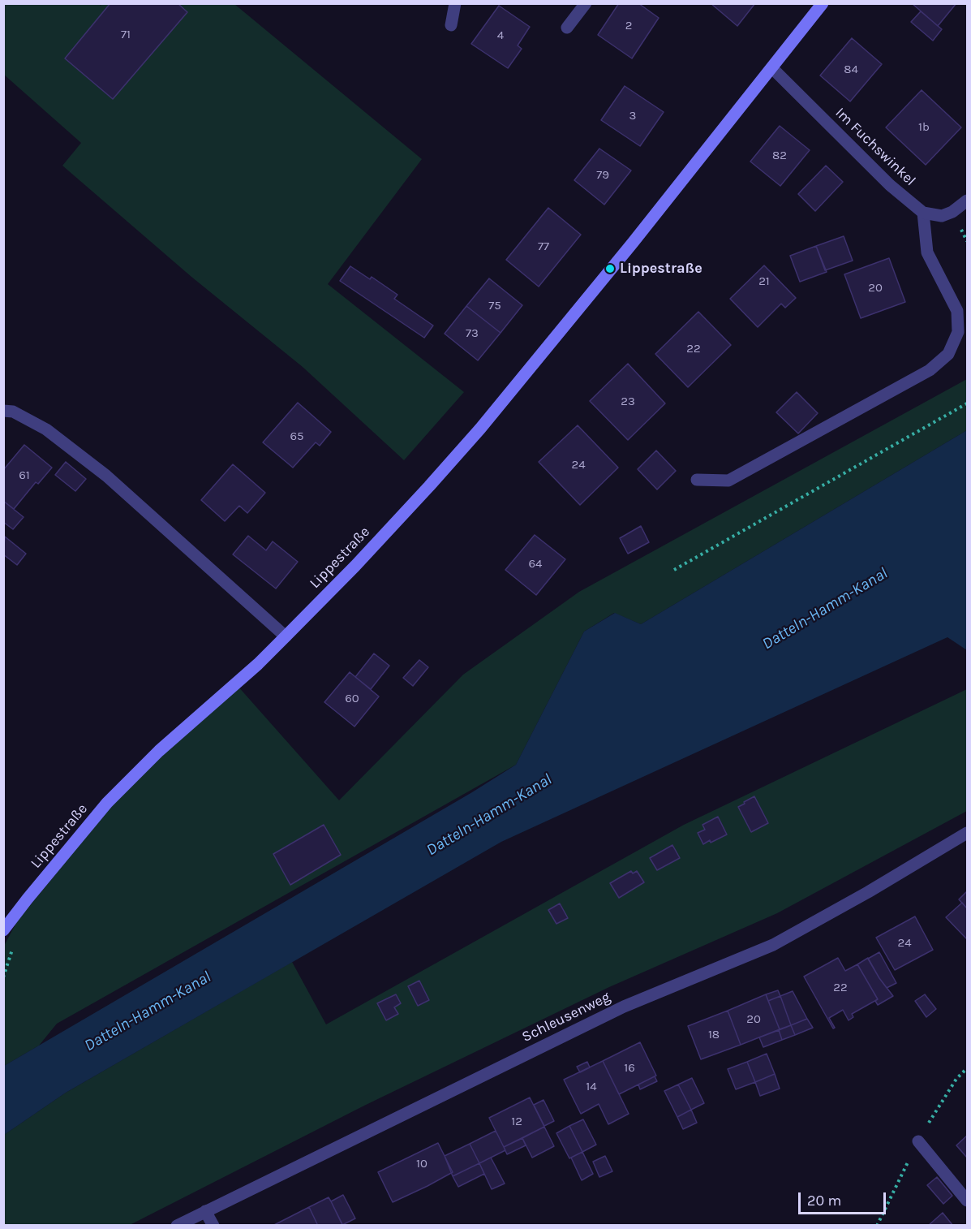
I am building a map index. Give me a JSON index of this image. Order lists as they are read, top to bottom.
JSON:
{
  "streets": {
    "main road": ["Lippestraße"],
    "street": ["Im Fuchswinkel", "Schleusenweg"]
  },
  "crossings": [
    ["Im Fuchswinkel", "Lippestraße"]
  ],
  "water": ["Datteln-Hamm-Kanal"],
  "places": ["Lippestraße"],
  "house_numbers": [
    "2",
    "71",
    "4",
    "84",
    "3",
    "1b",
    "82",
    "79",
    "77",
    "21",
    "20",
    "75",
    "73",
    "22",
    "23",
    "65",
    "24",
    "61",
    "64",
    "60",
    "24",
    "22",
    "20",
    "18",
    "16",
    "14",
    "12",
    "10"
  ],
  "scale_bar": "20 m"
}
